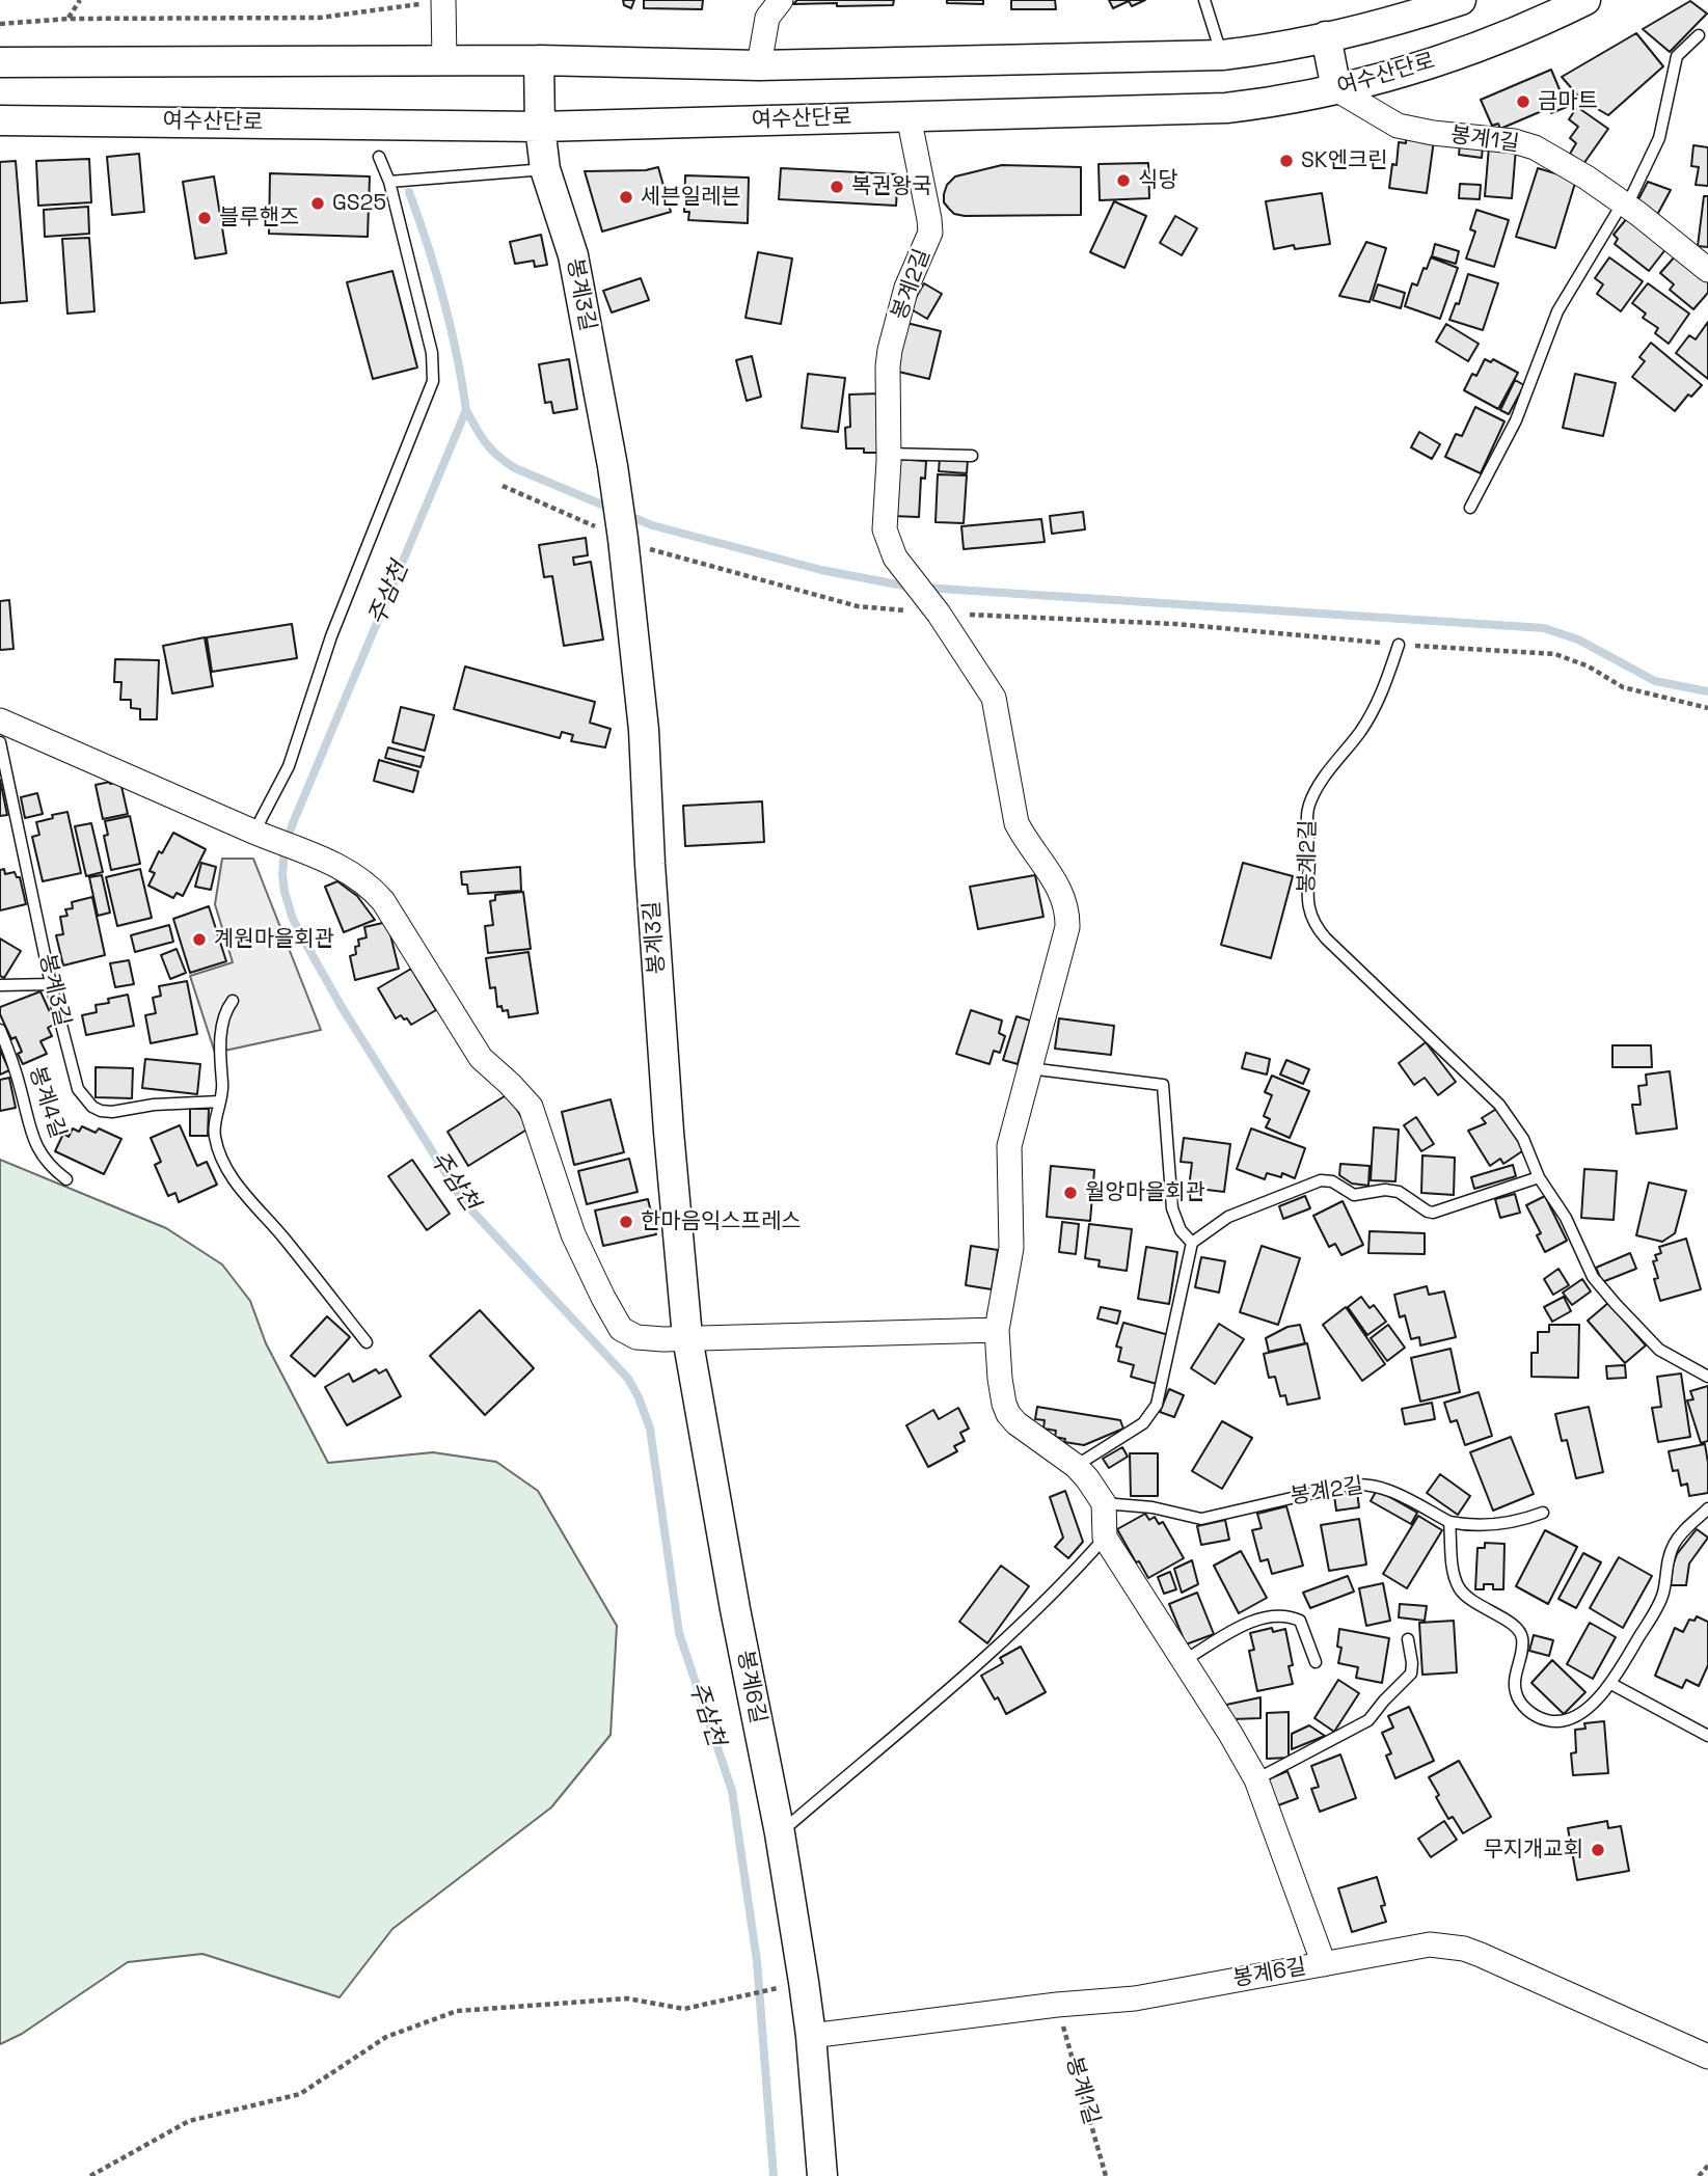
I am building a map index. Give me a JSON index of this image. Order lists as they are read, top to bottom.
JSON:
{
  "streets": {
    "street": [
      "여수산단로",
      "봉계1길",
      "봉계2길",
      "봉계3길",
      "봉계6길"
    ],
    "lane": ["봉계4길"]
  },
  "crossings": [
    ["여수산단로", "봉계1길"],
    ["여수산단로", "봉계2길"],
    ["여수산단로", "봉계3길"],
    ["봉계1길", "봉계6길"],
    ["봉계3길", "봉계6길"]
  ],
  "water": ["주삼천"],
  "places": [
    "금마트",
    "SK엔크린",
    "식당",
    "복권왕국",
    "세븐일레븐",
    "GS25",
    "블루핸즈",
    "계원마을회관",
    "월앙마을회관",
    "한마음익스프레스",
    "무지개교회"
  ]
}
